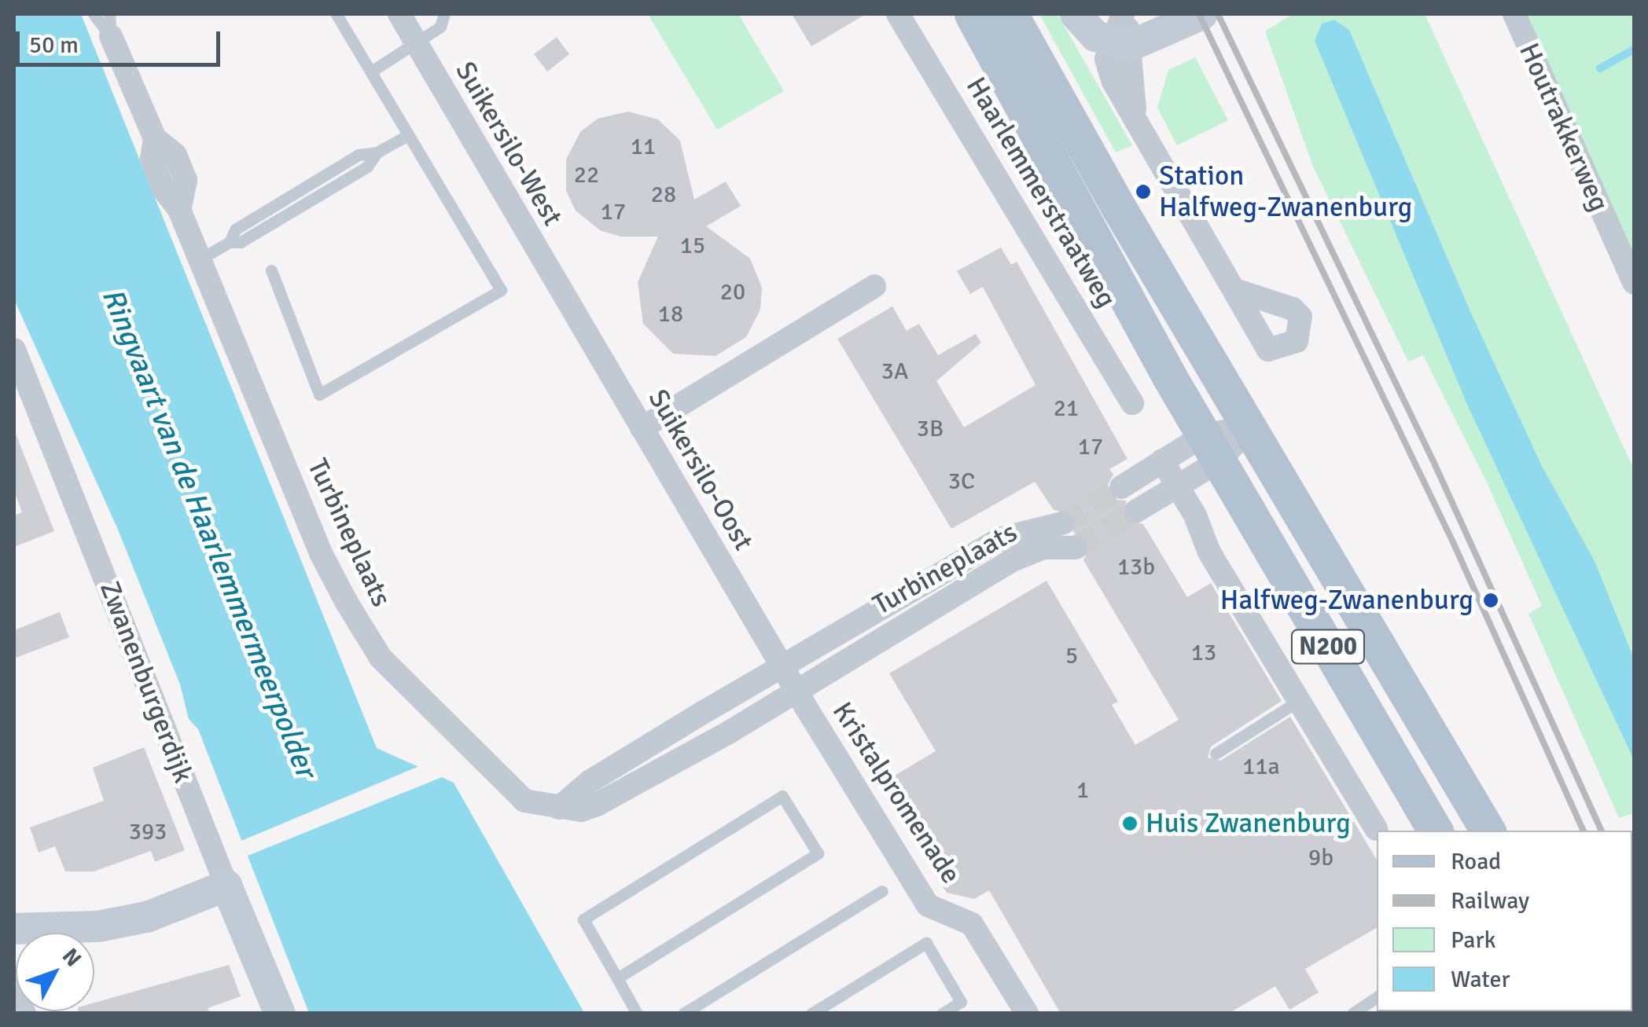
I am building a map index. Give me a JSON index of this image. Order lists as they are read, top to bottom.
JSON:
{
  "streets": {
    "main road": ["N200"],
    "street": [
      "Houtrakkerweg",
      "Suikersilo-West",
      "Haarlemmerstraatweg",
      "Suikersilo-Oost",
      "Turbineplaats",
      "Zwanenburgerdijk",
      "Kristalpromenade"
    ]
  },
  "crossings": [
    ["Suikersilo-West", "Suikersilo-Oost"],
    ["Suikersilo-Oost", "Turbineplaats"],
    ["Suikersilo-Oost", "Kristalpromenade"],
    ["Turbineplaats", "Kristalpromenade"]
  ],
  "water": ["Ringvaart van de Haarlemmermeerpolder"],
  "places": ["Station Halfweg-Zwanenburg", "Halfweg-Zwanenburg", "Huis Zwanenburg"],
  "house_numbers": [
    "11",
    "22",
    "28",
    "17",
    "15",
    "20",
    "18",
    "3A",
    "21",
    "3B",
    "17",
    "3C",
    "13b",
    "13",
    "5",
    "11a",
    "1",
    "393",
    "9b"
  ],
  "legend": [
    "Road",
    "Railway",
    "Park",
    "Water"
  ],
  "scale_bar": "50 m",
  "north": "top right"
}
